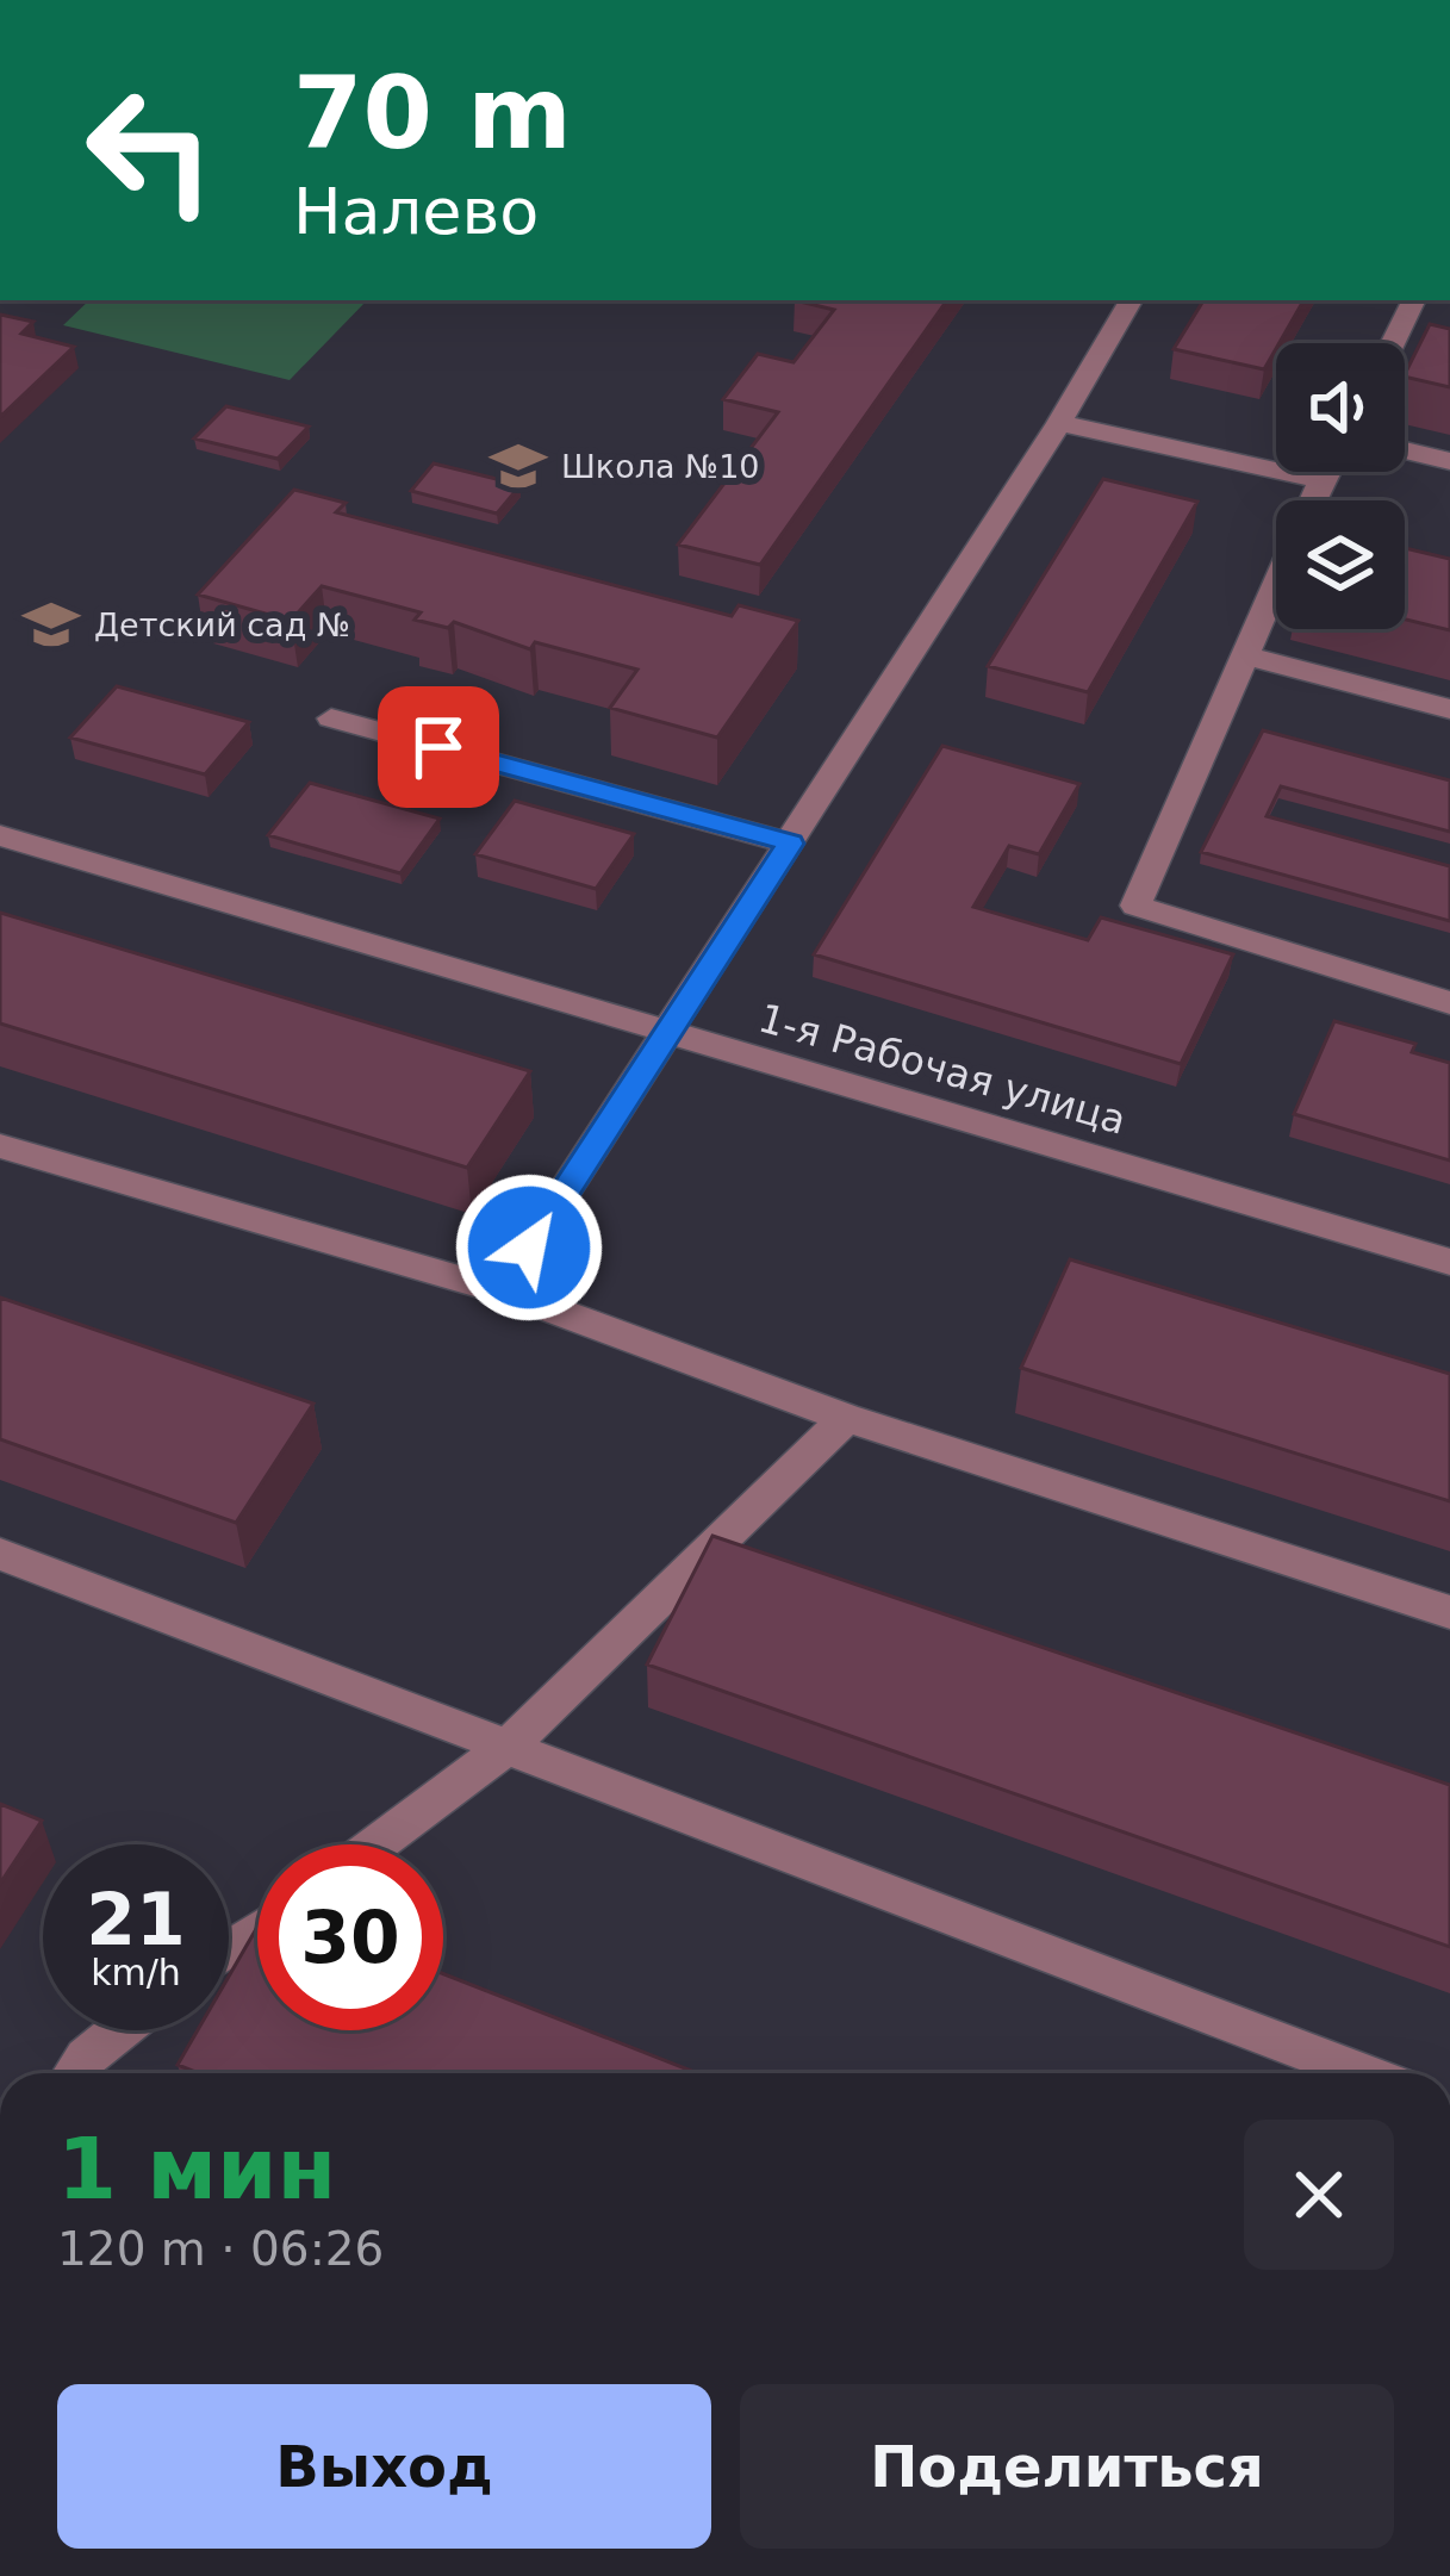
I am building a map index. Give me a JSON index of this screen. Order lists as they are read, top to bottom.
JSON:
{
  "streets": {
    "street": ["1-я Рабочая улица"]
  },
  "places": {
    "school or university": ["Школа №10", "Детский сад №"]
  },
  "page": {
    "turn": ["70 m", "Налево"],
    "speed": "21 km/h",
    "limit": "30",
    "heading": ["1 мин", "120 m · 06:26"],
    "buttons": ["Выход", "Поделиться"]
  }
}
